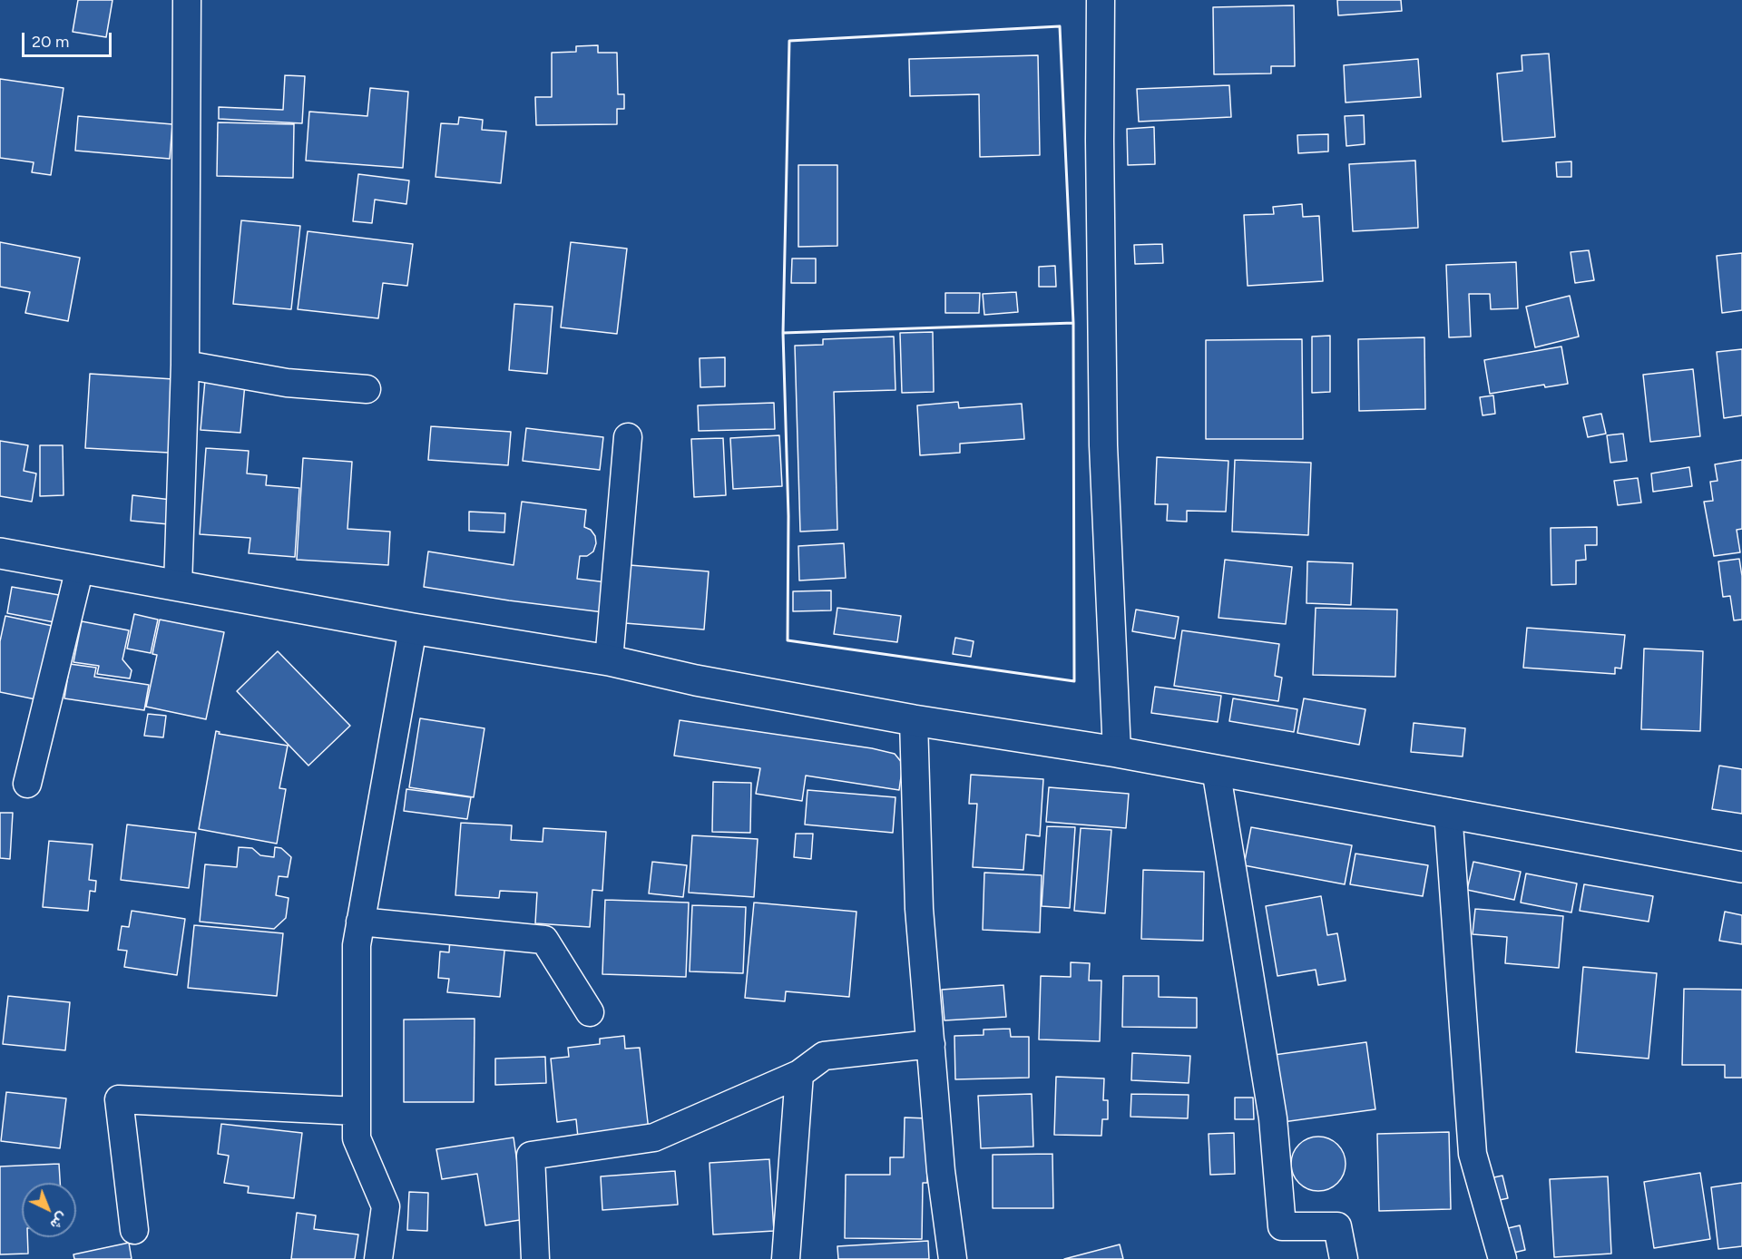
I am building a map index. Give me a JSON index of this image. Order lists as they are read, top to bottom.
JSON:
{
  "scale_bar": "20 m",
  "north": "bottom right"
}
